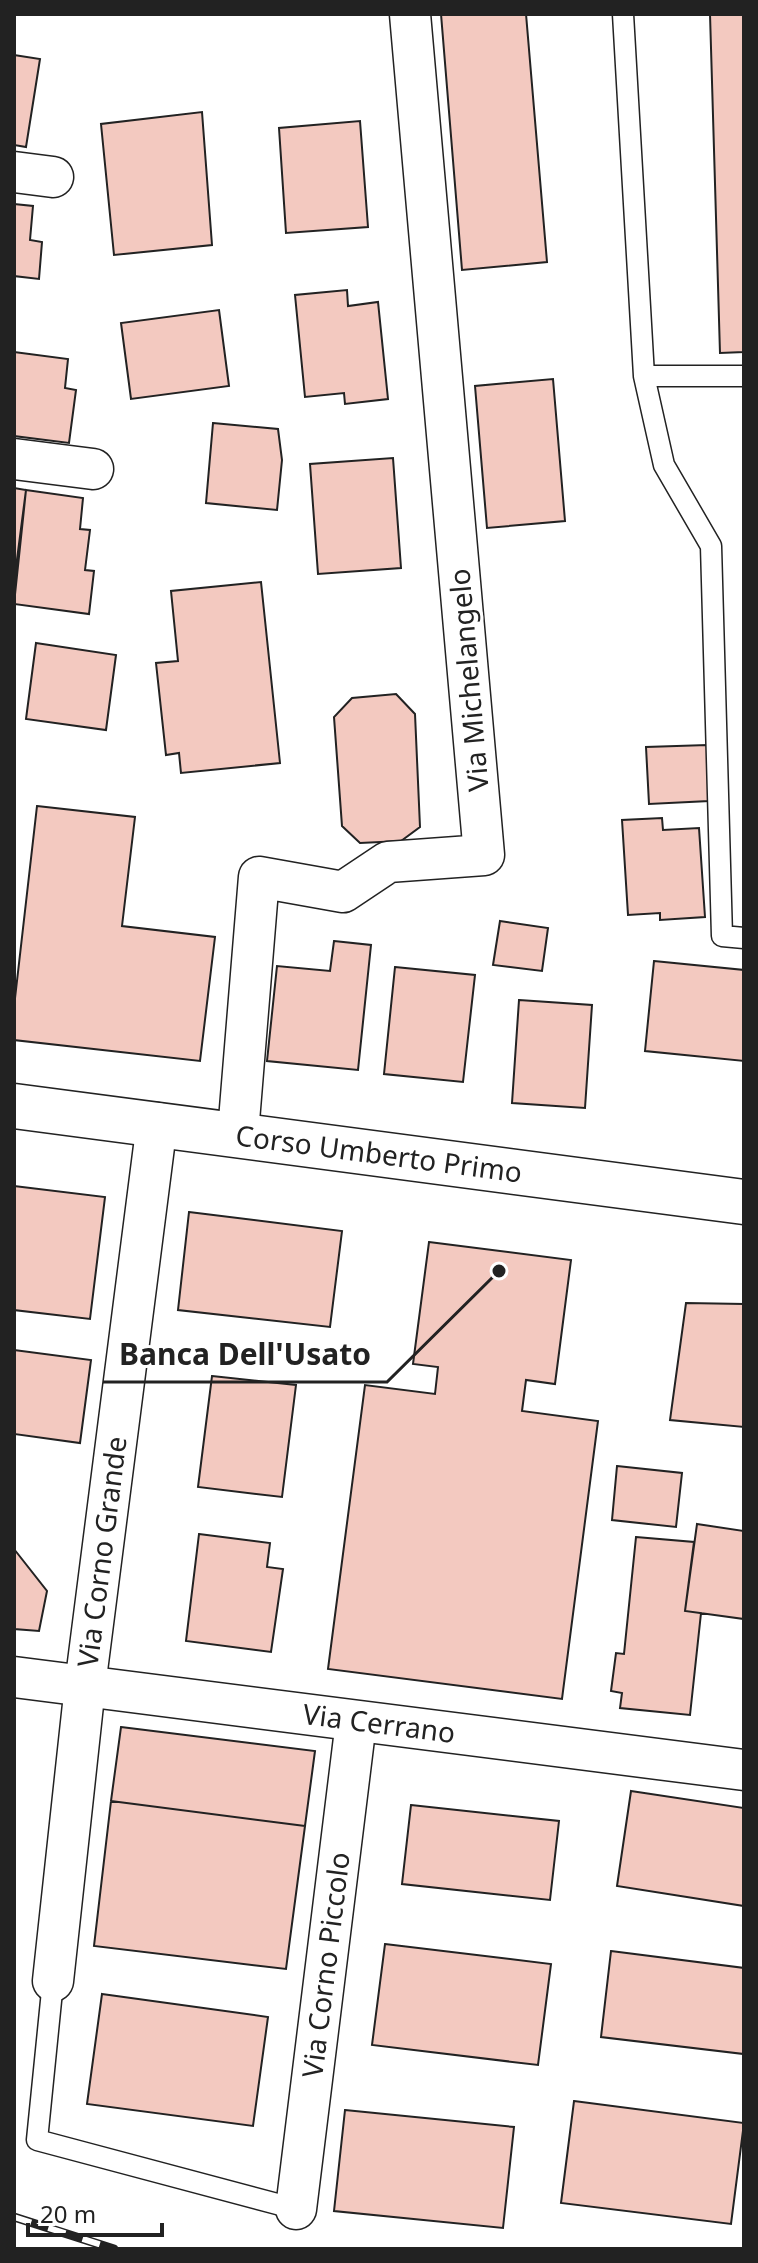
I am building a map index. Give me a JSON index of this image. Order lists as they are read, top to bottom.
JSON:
{
  "streets": {
    "main road": ["Corso Umberto Primo"],
    "street": [
      "Via Michelangelo",
      "Via Corno Grande",
      "Via Cerrano",
      "Via Corno Piccolo"
    ]
  },
  "crossings": [
    ["Via Michelangelo", "Corso Umberto Primo"],
    ["Corso Umberto Primo", "Via Corno Grande"],
    ["Via Corno Grande", "Via Cerrano"],
    ["Via Cerrano", "Via Corno Piccolo"]
  ],
  "places": ["Banca Dell'Usato"],
  "scale_bar": "20 m"
}
